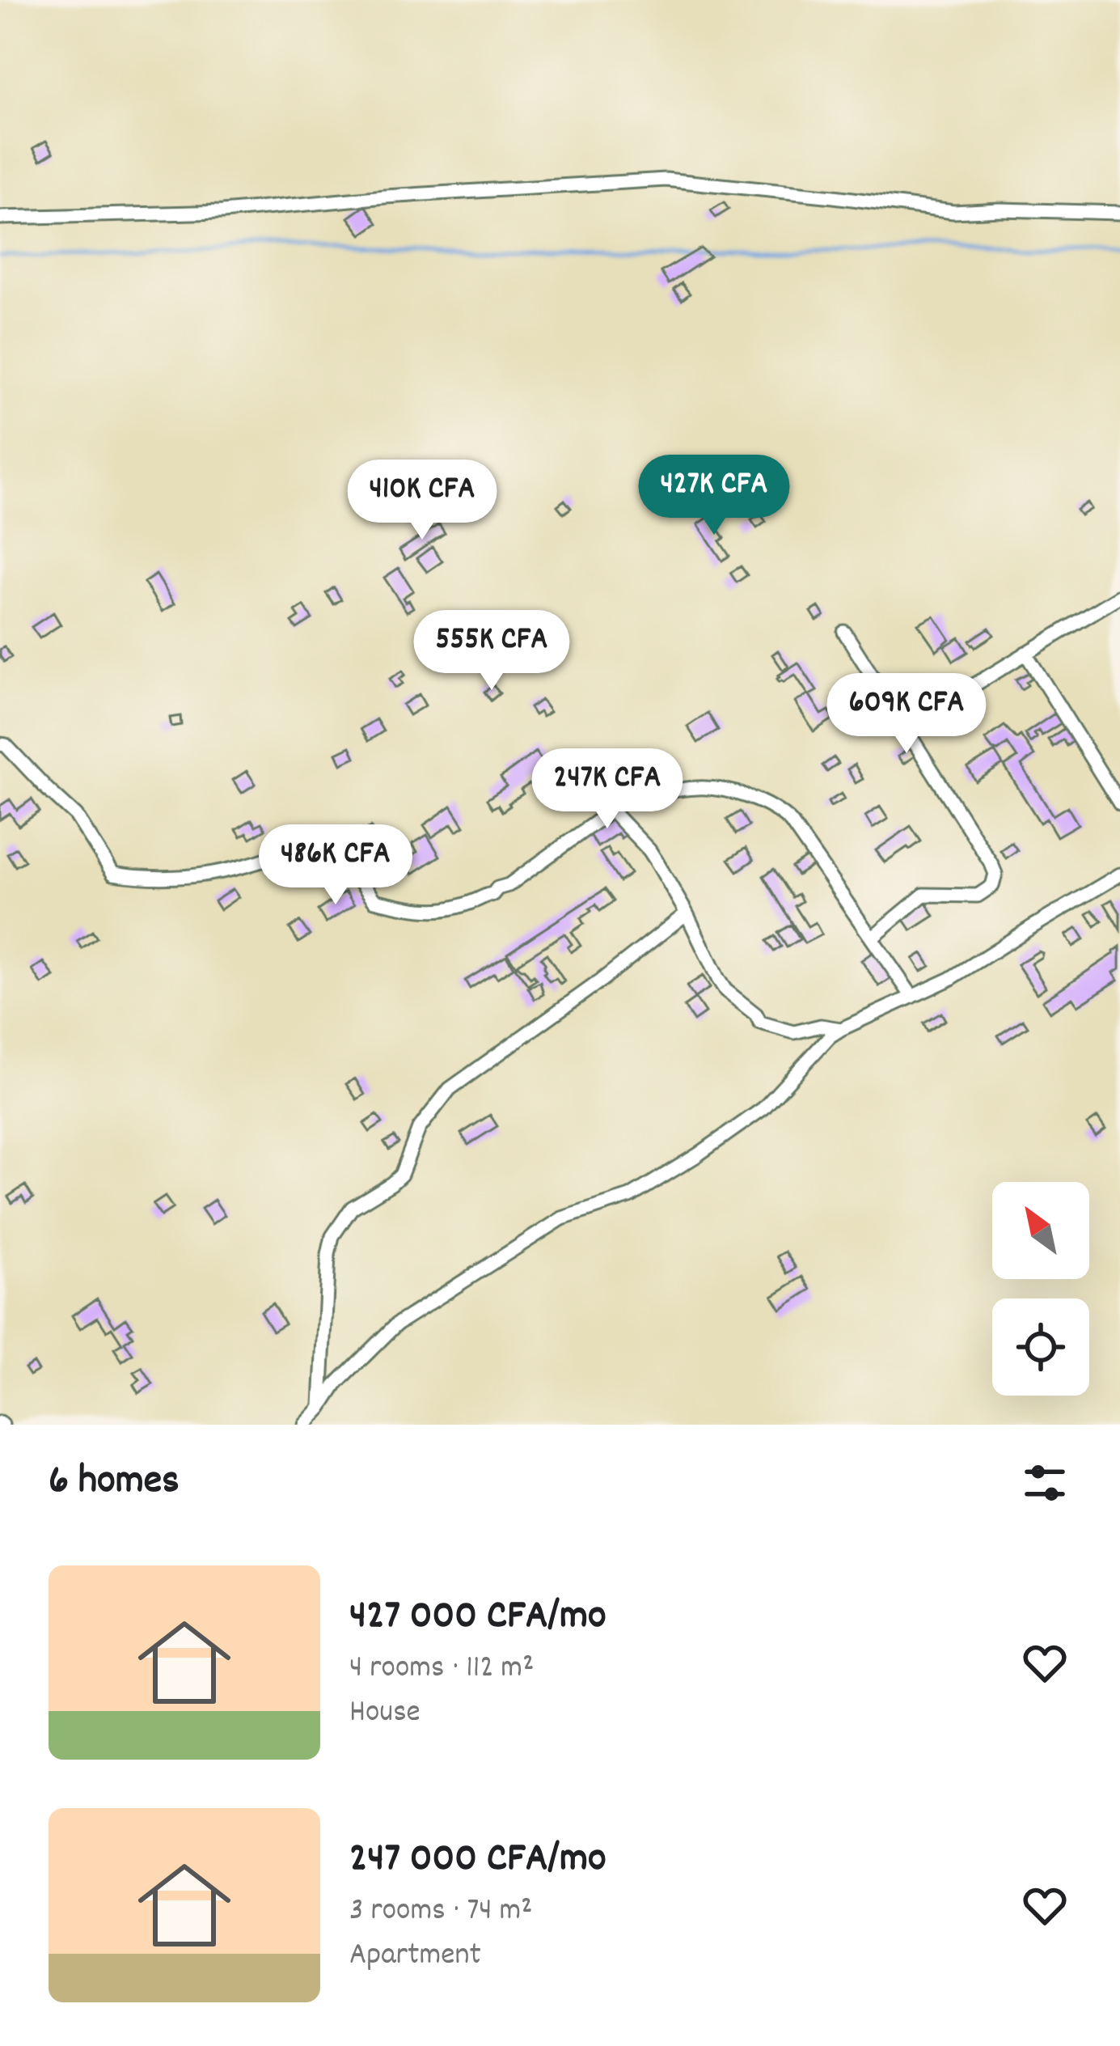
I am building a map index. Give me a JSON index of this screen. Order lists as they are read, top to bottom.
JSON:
{
  "north": "top left",
  "page": {
    "price": [
      "427K CFA",
      "410K CFA",
      "555K CFA",
      "609K CFA",
      "247K CFA",
      "486K CFA"
    ],
    "heading": "6 homes",
    "list": [
      {
        "name": "427 000 CFA/mo",
        "note": "4 rooms · 112 m² · House"
      },
      {
        "name": "247 000 CFA/mo",
        "note": "3 rooms · 74 m² · Apartment"
      }
    ]
  }
}
